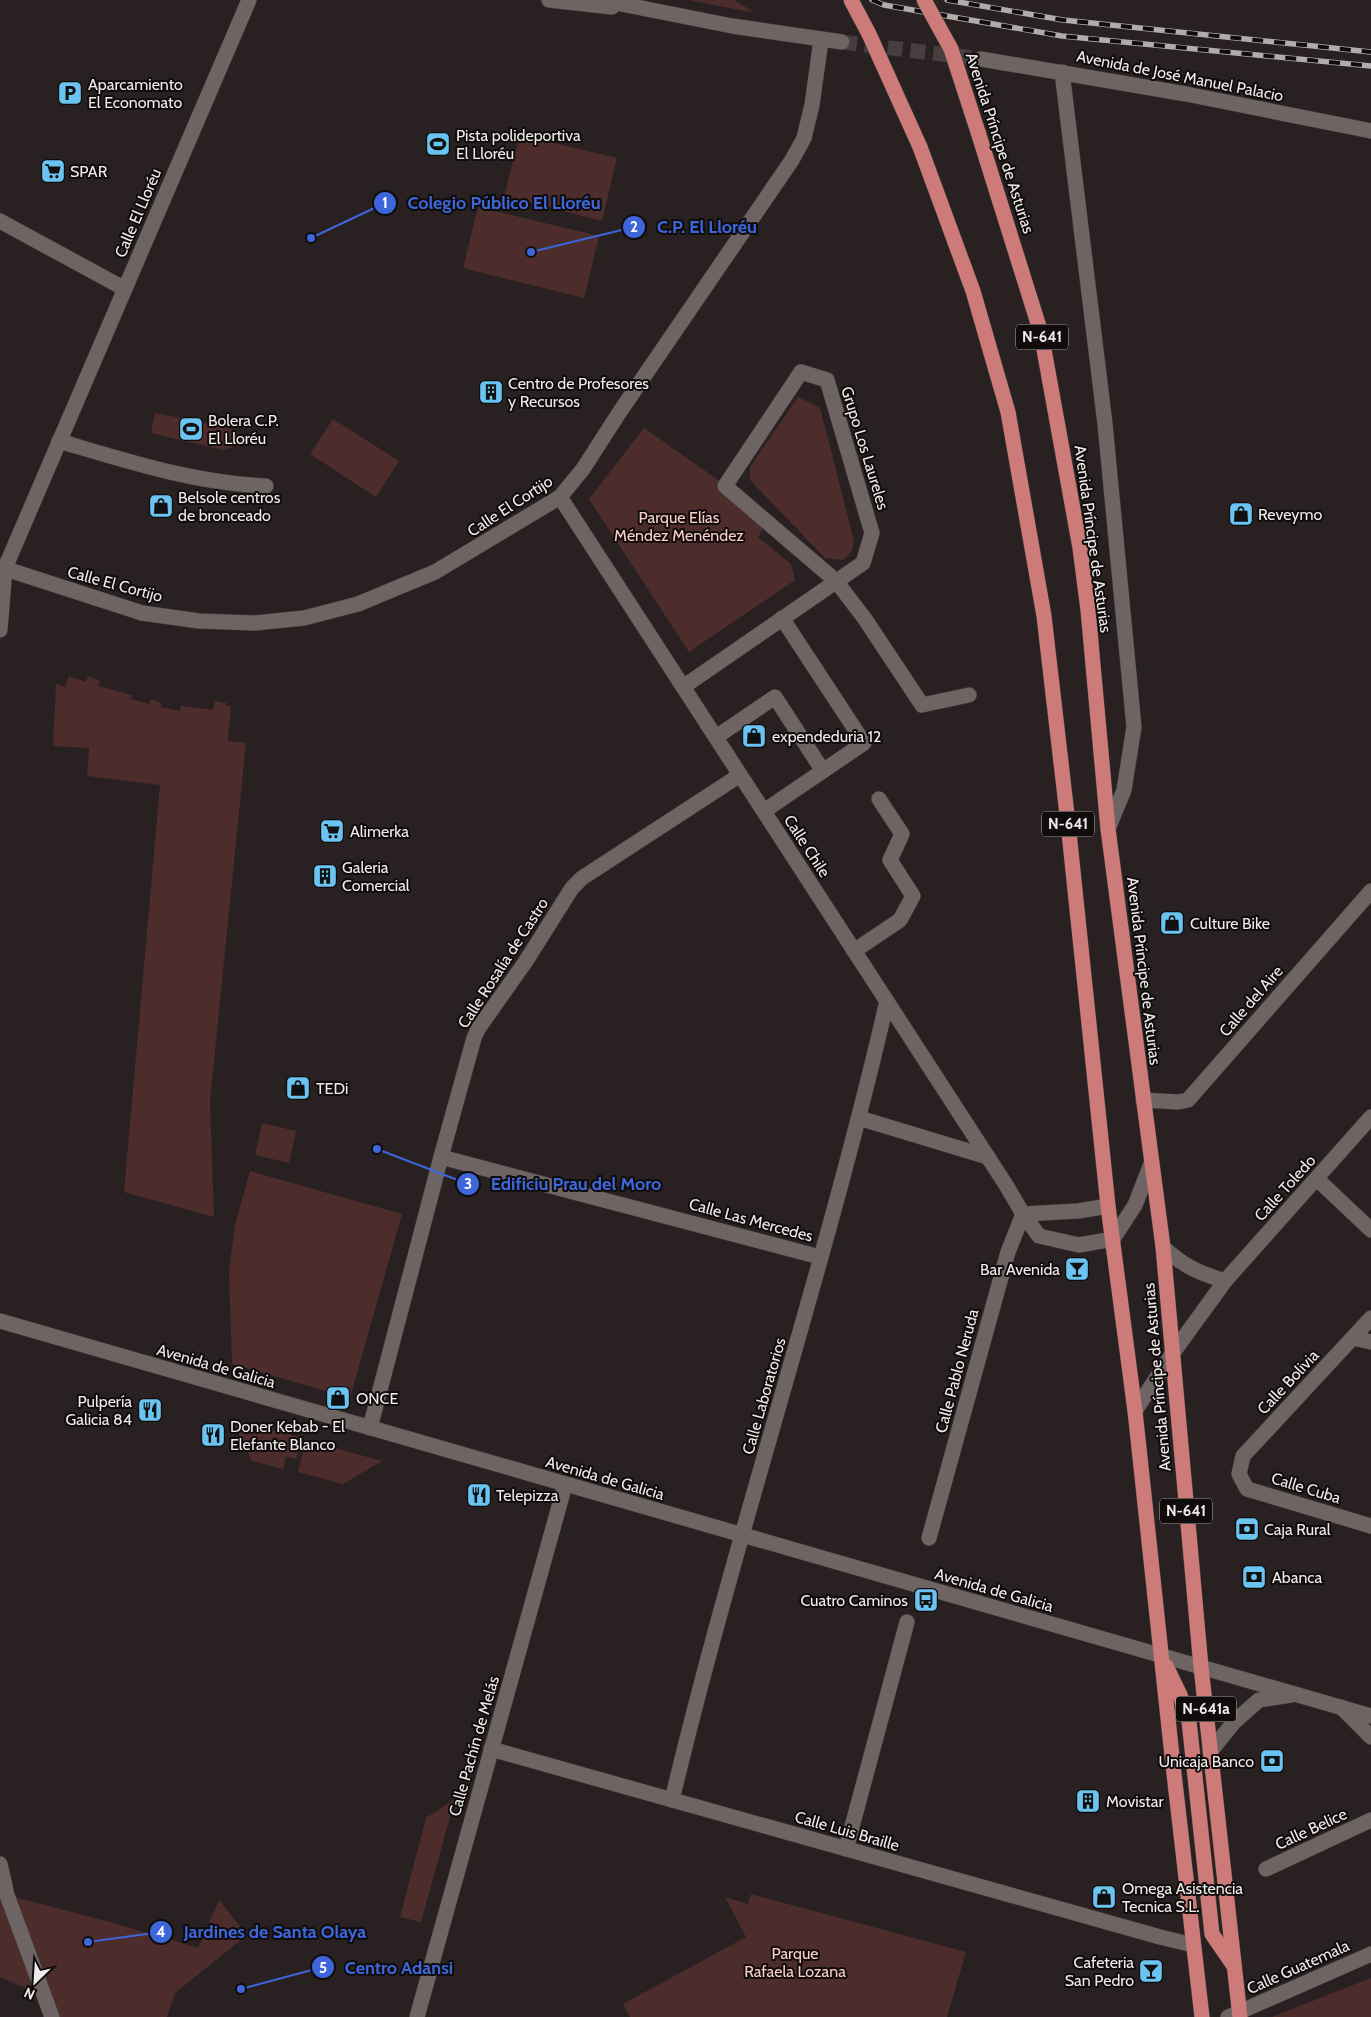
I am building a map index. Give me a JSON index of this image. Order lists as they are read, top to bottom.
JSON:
{
  "streets": {
    "highway": ["Avenida Príncipe de Asturias", "N-641", "N-641a"],
    "street": [
      "Avenida de José Manuel Palacio",
      "Calle El Lloréu",
      "Grupo Los Laureles",
      "Calle El Cortijo",
      "Calle Chile",
      "Calle Rosalía de Castro",
      "Calle del Aire",
      "Calle Toledo",
      "Calle Las Mercedes",
      "Avenida de Galicia",
      "Calle Pablo Neruda",
      "Calle Bolivia",
      "Calle Laboratorios",
      "Calle Cuba",
      "Calle Pachín de Melás",
      "Calle Belice",
      "Calle Luis Braille",
      "Calle Guatemala"
    ]
  },
  "crossings": [
    ["Avenida Príncipe de Asturias", "Calle Chile"],
    ["Avenida Príncipe de Asturias", "Calle del Aire"],
    ["Avenida Príncipe de Asturias", "Calle Toledo"],
    ["Avenida Príncipe de Asturias", "Avenida de Galicia"],
    ["Avenida Príncipe de Asturias", "Calle Luis Braille"],
    ["Avenida Príncipe de Asturias", "Calle Guatemala"],
    ["Calle El Lloréu", "Calle El Cortijo"],
    ["Grupo Los Laureles", "Calle Chile"],
    ["Calle El Cortijo", "Calle Chile"],
    ["Calle Chile", "Calle Rosalía de Castro"],
    ["Calle Chile", "Calle Pablo Neruda"],
    ["Calle Chile", "Calle Laboratorios"],
    ["Calle Rosalía de Castro", "Calle Las Mercedes"],
    ["Calle Rosalía de Castro", "Avenida de Galicia"],
    ["Calle Las Mercedes", "Calle Laboratorios"],
    ["Avenida de Galicia", "Calle Laboratorios"],
    ["Avenida de Galicia", "Calle Pachín de Melás"],
    ["Calle Bolivia", "Calle Cuba"],
    ["Calle Laboratorios", "Calle Luis Braille"],
    ["Calle Pachín de Melás", "Calle Luis Braille"]
  ],
  "parks": ["Parque Elías Méndez Menéndez", "Parque Rafaela Lozana"],
  "places": {
    "parking": ["Aparcamiento El Economato"],
    "sports": ["Pista polideportiva El Lloréu", "Bolera C.P. El Lloréu"],
    "supermarket": ["SPAR", "Alimerka"],
    "other": [
      "Colegio Público El Lloréu",
      "C.P. El Lloréu",
      "Edificiu Prau del Moro",
      "Jardines de Santa Olaya",
      "Centro Adansi"
    ],
    "building": ["Centro de Profesores y Recursos", "Galeria Comercial", "Movistar"],
    "shop": [
      "Belsole centros de bronceado",
      "Reveymo",
      "expendeduria 12",
      "Culture Bike",
      "TEDi",
      "ONCE",
      "Omega Asistencia Tecnica S.L."
    ],
    "bar": ["Bar Avenida", "Cafeteria San Pedro"],
    "restaurant": ["Pulpería Galicia 84", "Doner Kebab - El Elefante Blanco", "Telepizza"],
    "bank": ["Caja Rural", "Abanca", "Unicaja Banco"],
    "bus stop": ["Cuatro Caminos"]
  },
  "north": "bottom left"
}
